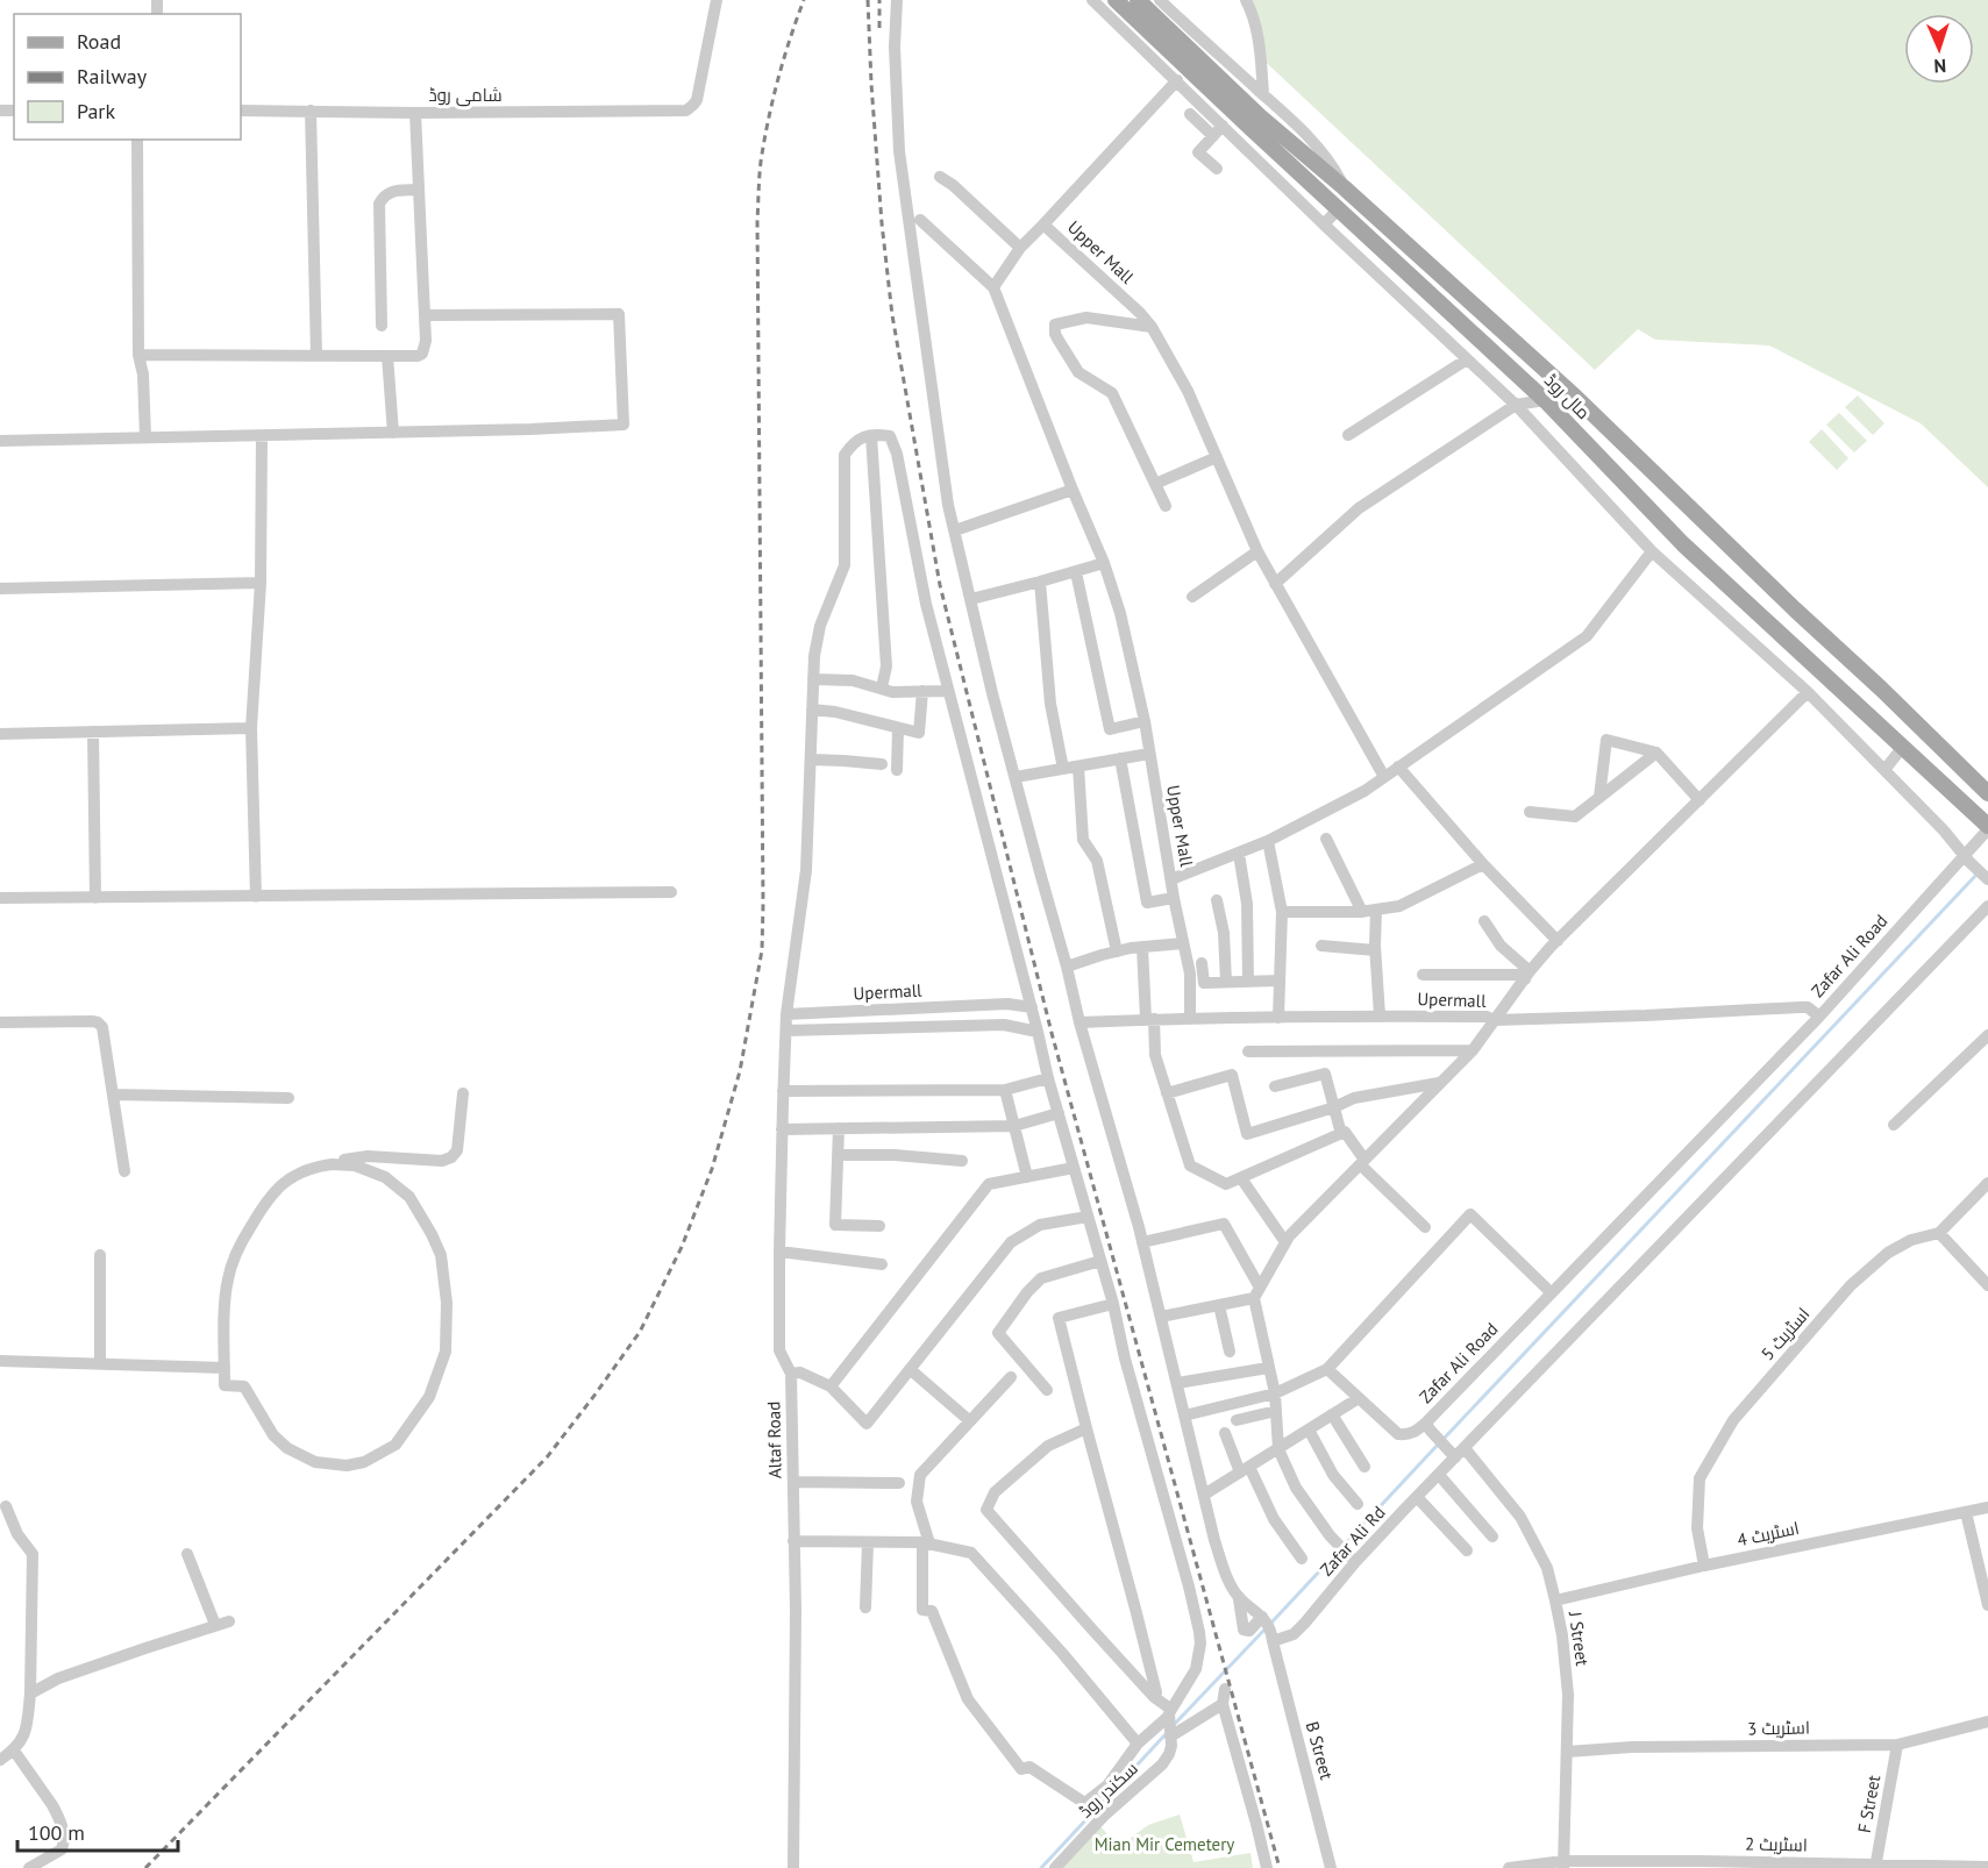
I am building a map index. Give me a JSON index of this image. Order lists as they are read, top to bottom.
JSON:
{
  "streets": {
    "main road": ["مال روڈ"],
    "street": [
      "شامی روڈ",
      "Upper Mall",
      "Zafar Ali Road",
      "Upermall",
      "اسٹریٹ 5",
      "Altaf Road",
      "اسٹریٹ 4",
      "Zafar Ali Rd",
      "J Street",
      "اسٹریٹ 3",
      "B Street",
      "سکندر روڈ",
      "F Street",
      "اسٹریٹ 2"
    ]
  },
  "crossings": [
    ["Upper Mall", "Upermall"],
    ["مال روڈ", "Zafar Ali Road"],
    ["Zafar Ali Road", "Upermall"],
    ["Zafar Ali Road", "Zafar Ali Rd"],
    ["Zafar Ali Road", "J Street"],
    ["Upermall", "Altaf Road"],
    ["اسٹریٹ 5", "اسٹریٹ 4"],
    ["اسٹریٹ 4", "J Street"],
    ["Zafar Ali Rd", "J Street"],
    ["Zafar Ali Rd", "B Street"],
    ["J Street", "اسٹریٹ 3"],
    ["J Street", "اسٹریٹ 2"],
    ["اسٹریٹ 3", "F Street"],
    ["F Street", "اسٹریٹ 2"]
  ],
  "parks": ["Mian Mir Cemetery"],
  "legend": ["Road", "Railway", "Park"],
  "scale_bar": "100 m",
  "north": "bottom"
}
